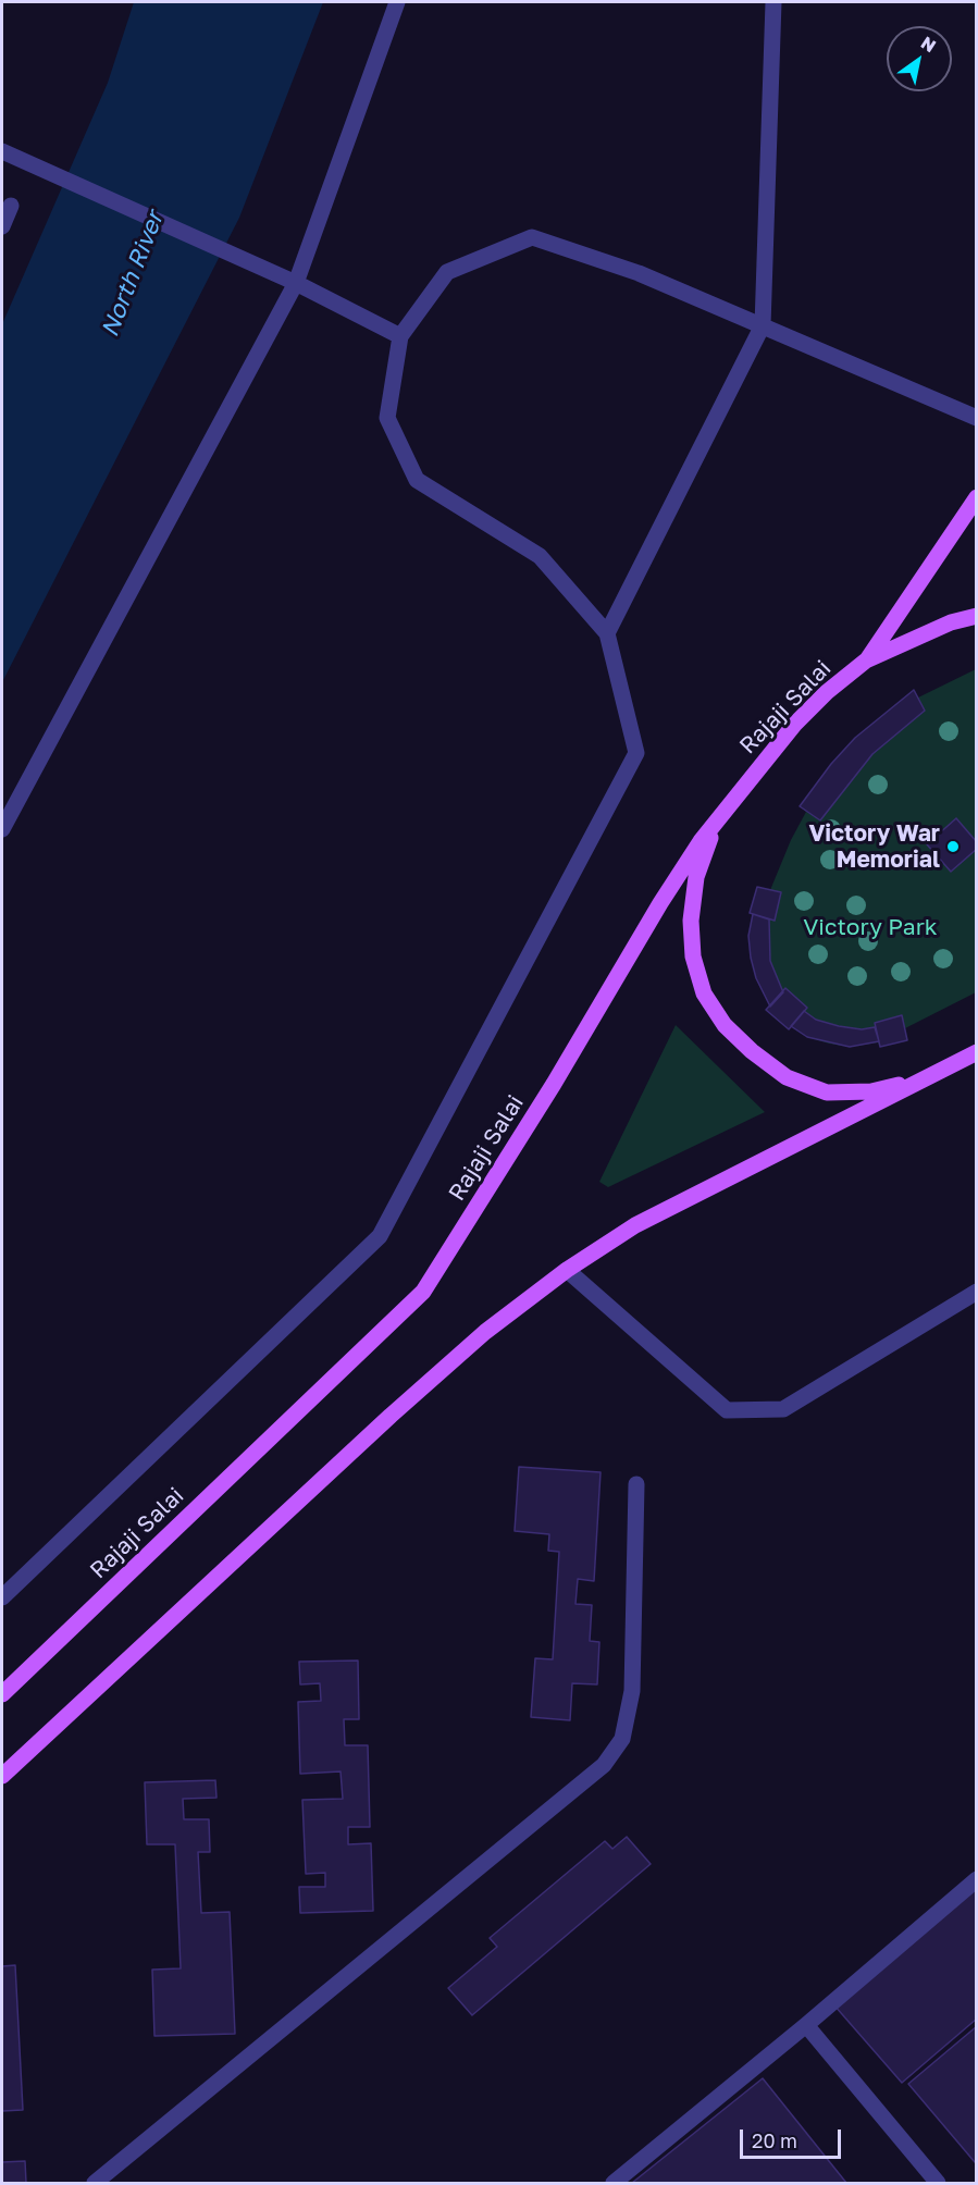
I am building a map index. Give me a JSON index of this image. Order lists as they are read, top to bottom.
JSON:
{
  "streets": {
    "main road": ["Rajaji Salai"]
  },
  "water": ["North River"],
  "parks": ["Victory Park"],
  "places": ["Victory War Memorial"],
  "scale_bar": "20 m",
  "north": "top right"
}
